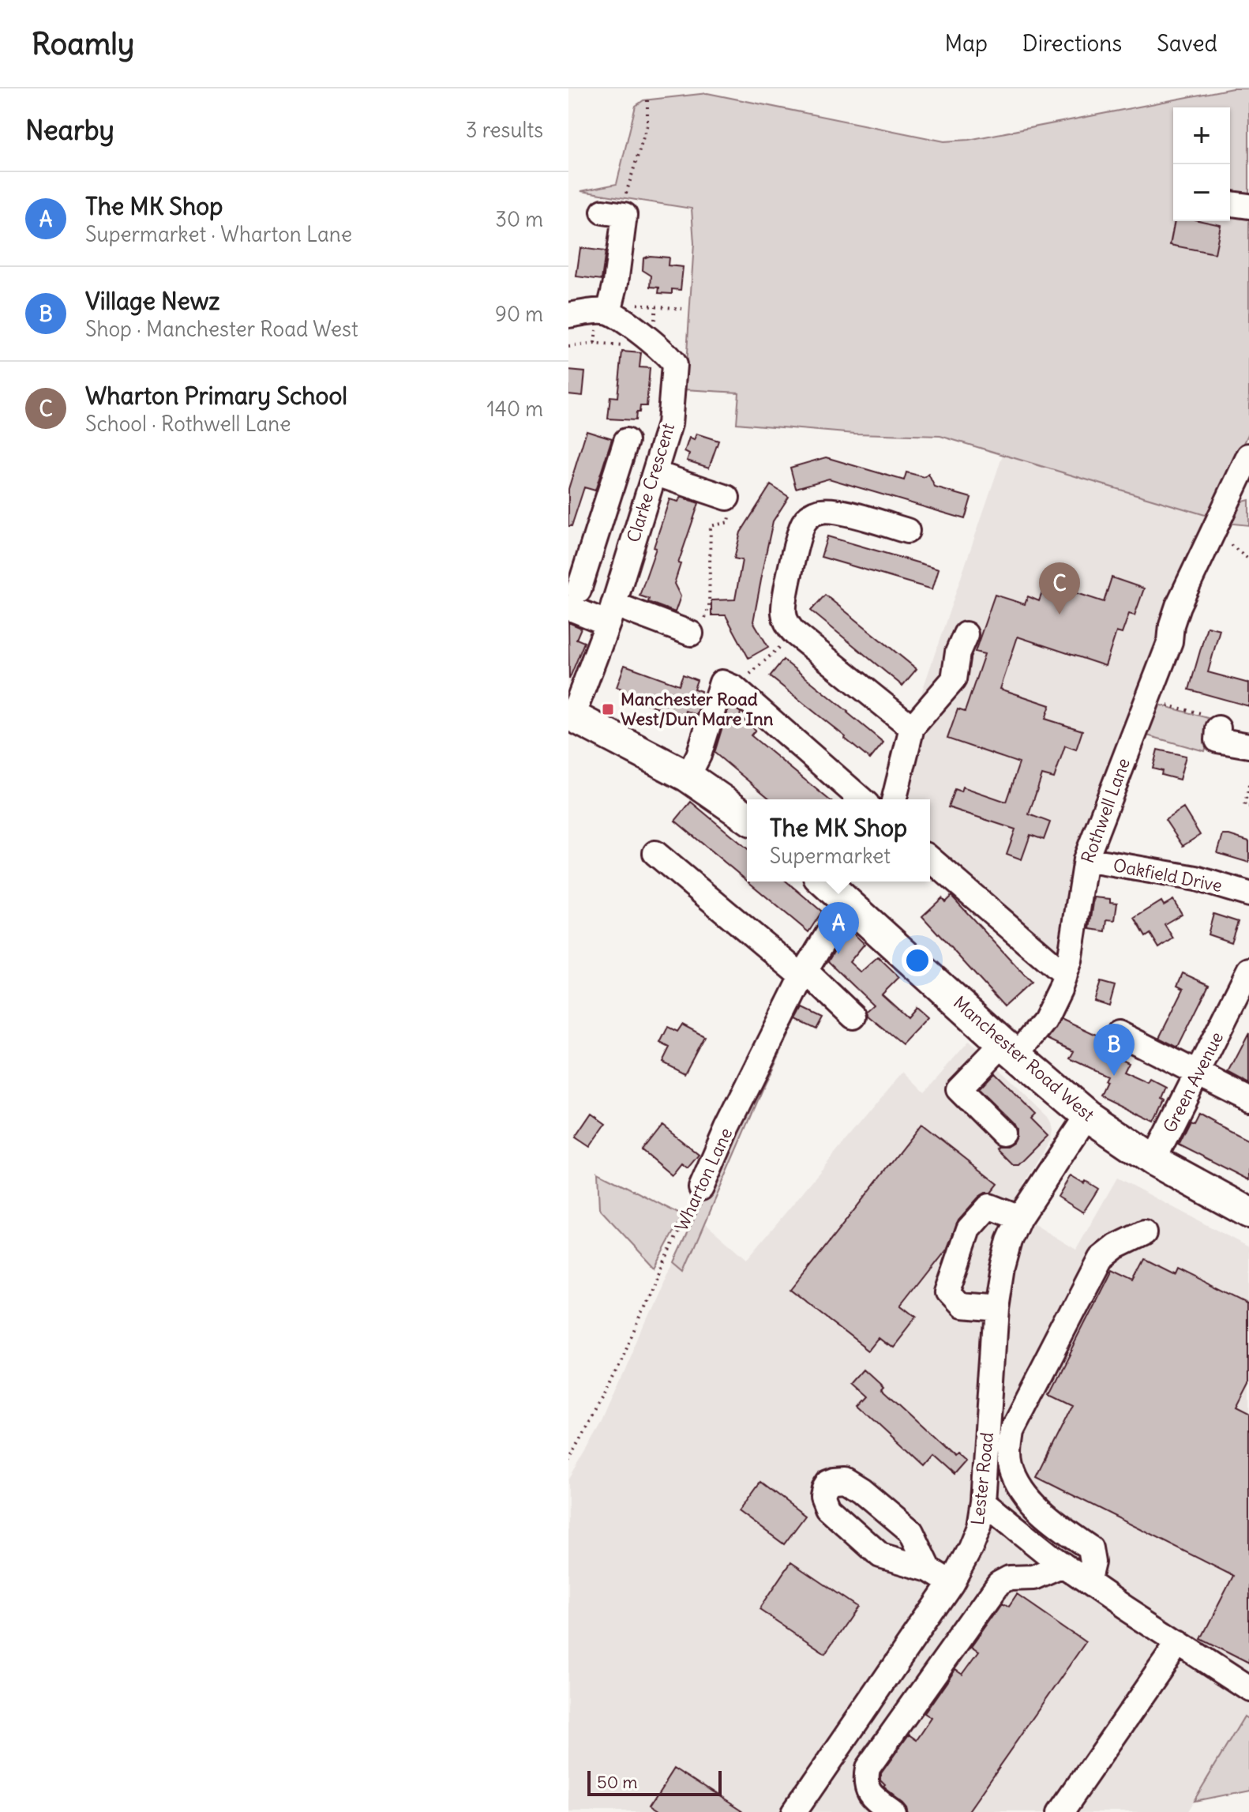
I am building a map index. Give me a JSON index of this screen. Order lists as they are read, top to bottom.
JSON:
{
  "streets": {
    "main road": ["Manchester Road West"],
    "street": [
      "Clarke Crescent",
      "Rothwell Lane",
      "Oakfield Drive",
      "Green Avenue",
      "Wharton Lane",
      "Lester Road"
    ]
  },
  "crossings": [
    ["Rothwell Lane", "Oakfield Drive"],
    ["Rothwell Lane", "Manchester Road West"],
    ["Manchester Road West", "Green Avenue"],
    ["Manchester Road West", "Wharton Lane"],
    ["Manchester Road West", "Lester Road"]
  ],
  "places": {
    "transit": ["Manchester Road West/Dun Mare Inn"]
  },
  "scale_bar": "50 m",
  "page": {
    "header": "Roamly",
    "nav": ["Map", "Directions", "Saved"],
    "heading": ["Nearby", "3 results"],
    "map_buttons": ["+", "−"],
    "list": [
      {
        "mark": "A",
        "name": "The MK Shop",
        "note": "Supermarket · Wharton Lane",
        "value": "30 m"
      },
      {
        "mark": "B",
        "name": "Village Newz",
        "note": "Shop · Manchester Road West",
        "value": "90 m"
      },
      {
        "mark": "C",
        "name": "Wharton Primary School",
        "note": "School · Rothwell Lane",
        "value": "140 m"
      }
    ],
    "pins": ["C", "A", "B"],
    "popup": ["The MK Shop", "Supermarket"],
    "scale": "50 m"
  }
}
